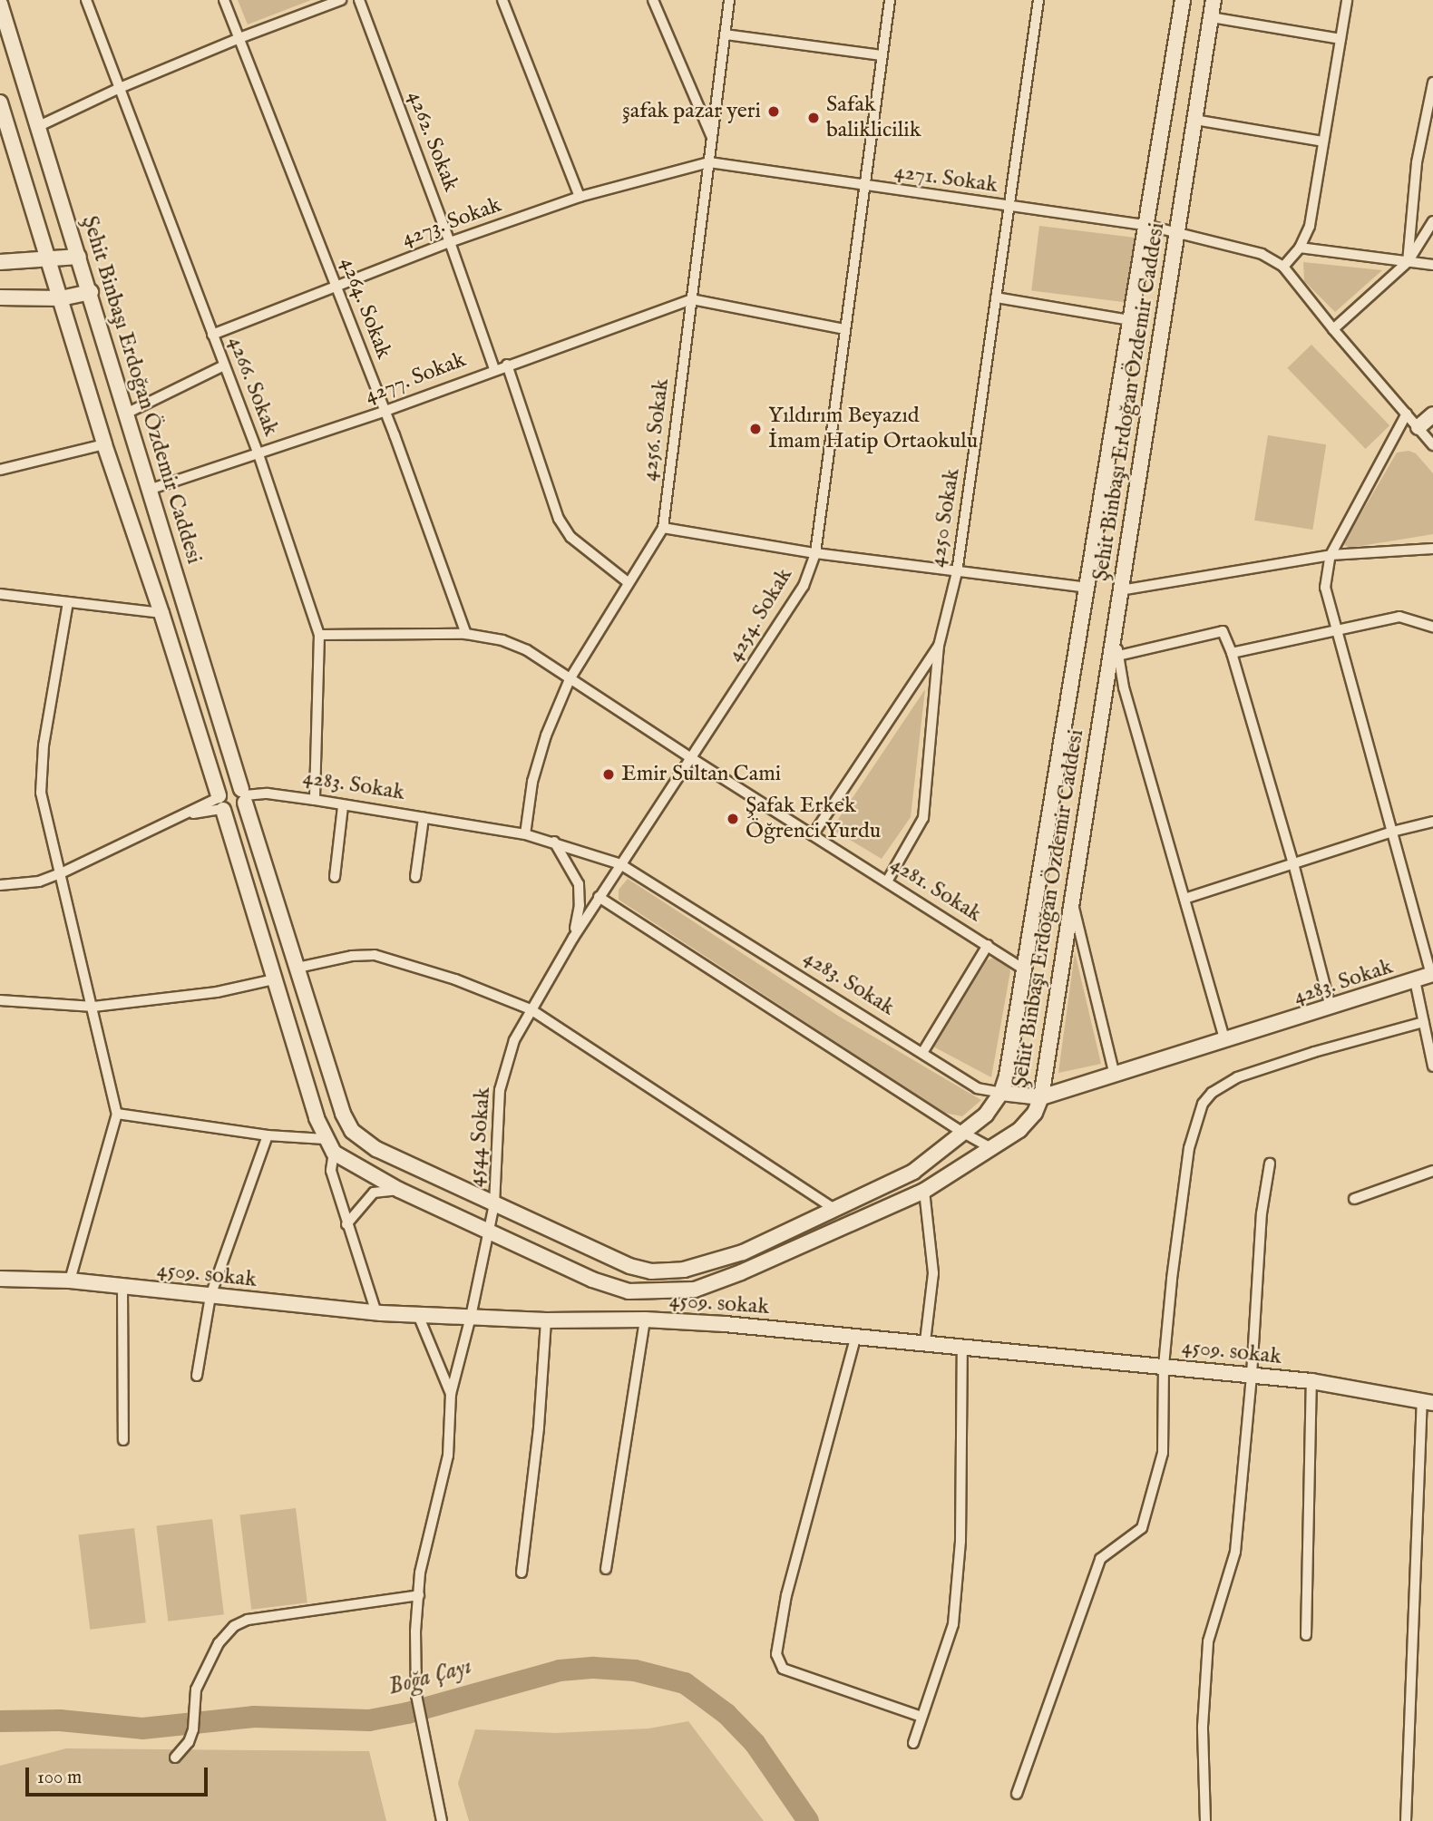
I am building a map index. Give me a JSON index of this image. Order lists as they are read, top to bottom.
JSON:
{
  "streets": {
    "main road": ["Şehit Binbaşı Erdoğan Özdemir Caddesi", "4283. Sokak", "4509. sokak"],
    "street": [
      "4262. Sokak",
      "4271. Sokak",
      "4273. Sokak",
      "4264. Sokak",
      "4277. Sokak",
      "4266. Sokak",
      "4256. Sokak",
      "4250 Sokak",
      "4254. Sokak",
      "4281. Sokak",
      "4544 Sokak"
    ]
  },
  "crossings": [
    ["4262. Sokak", "4273. Sokak"],
    ["4262. Sokak", "4277. Sokak"],
    ["4271. Sokak", "4273. Sokak"],
    ["4271. Sokak", "Şehit Binbaşı Erdoğan Özdemir Caddesi"],
    ["4271. Sokak", "4256. Sokak"],
    ["4271. Sokak", "4250 Sokak"],
    ["4271. Sokak", "4254. Sokak"],
    ["4273. Sokak", "4264. Sokak"],
    ["4273. Sokak", "4266. Sokak"],
    ["4273. Sokak", "4256. Sokak"],
    ["4264. Sokak", "4277. Sokak"],
    ["4264. Sokak", "4281. Sokak"],
    ["4277. Sokak", "4266. Sokak"],
    ["4277. Sokak", "Şehit Binbaşı Erdoğan Özdemir Caddesi"],
    ["4277. Sokak", "4256. Sokak"],
    ["4266. Sokak", "4283. Sokak"],
    ["4266. Sokak", "4281. Sokak"],
    ["Şehit Binbaşı Erdoğan Özdemir Caddesi", "4283. Sokak"],
    ["Şehit Binbaşı Erdoğan Özdemir Caddesi", "4281. Sokak"],
    ["Şehit Binbaşı Erdoğan Özdemir Caddesi", "4544 Sokak"],
    ["4256. Sokak", "4283. Sokak"],
    ["4256. Sokak", "4281. Sokak"],
    ["4250 Sokak", "4281. Sokak"],
    ["4254. Sokak", "4283. Sokak"],
    ["4254. Sokak", "4281. Sokak"],
    ["4254. Sokak", "4544 Sokak"],
    ["4544 Sokak", "4509. sokak"]
  ],
  "water": ["Boğa Çayı"],
  "places": [
    "şafak pazar yeri",
    "Safak baliklicilik",
    "Yıldırım Beyazıd İmam Hatip Ortaokulu",
    "Emir Sultan Cami",
    "Şafak Erkek Öğrenci Yurdu"
  ],
  "scale_bar": "100 m"
}
